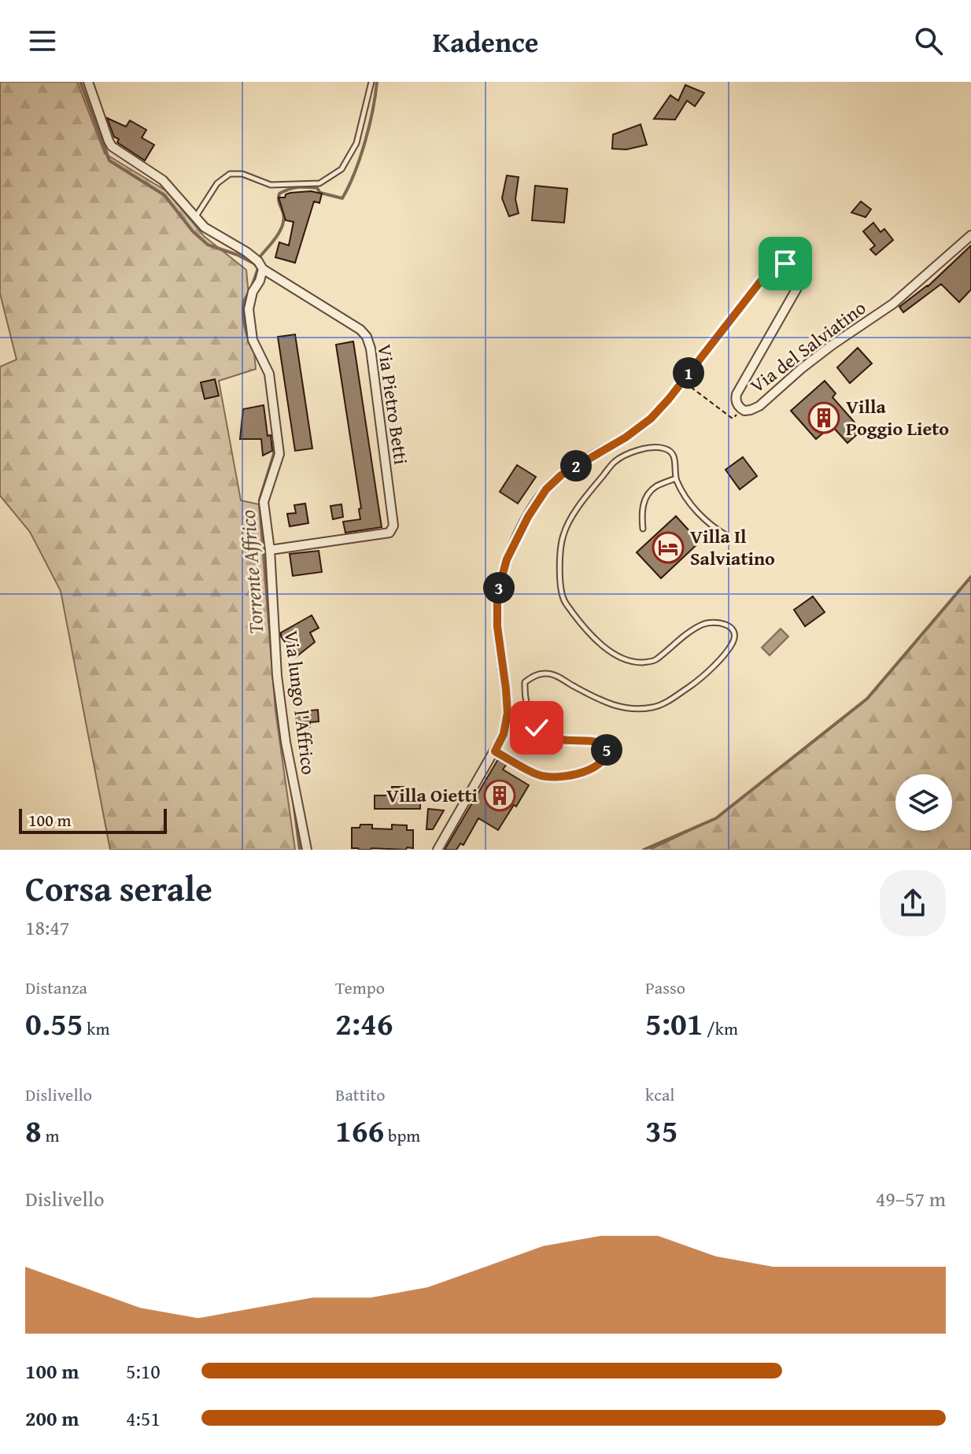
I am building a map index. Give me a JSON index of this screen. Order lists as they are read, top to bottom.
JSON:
{
  "streets": {
    "street": ["Via del Salviatino", "Via Pietro Betti", "Via lungo l'Affrico"]
  },
  "crossings": [
    ["Via Pietro Betti", "Via lungo l'Affrico"]
  ],
  "water": ["Torrente Affrico"],
  "places": {
    "building": ["Villa Poggio Lieto", "Villa Oietti"],
    "hotel": ["Villa Il Salviatino"]
  },
  "scale_bar": "100 m",
  "page": {
    "header": "Kadence",
    "pins": [
      "1",
      "2",
      "3",
      "5"
    ],
    "scale": "100 m",
    "heading": ["Corsa serale", "18:47"],
    "stats": [
      ["Distanza", "0.55 km"],
      ["Tempo", "2:46"],
      ["Passo", "5:01 /km"],
      ["Dislivello", "8 m"],
      ["Battito", "166 bpm"],
      ["kcal", "35"]
    ],
    "chart": ["Dislivello", "49–57 m"],
    "list": [
      {
        "name": "100 m",
        "note": "5:10"
      },
      {
        "name": "200 m",
        "note": "4:51"
      }
    ]
  }
}
